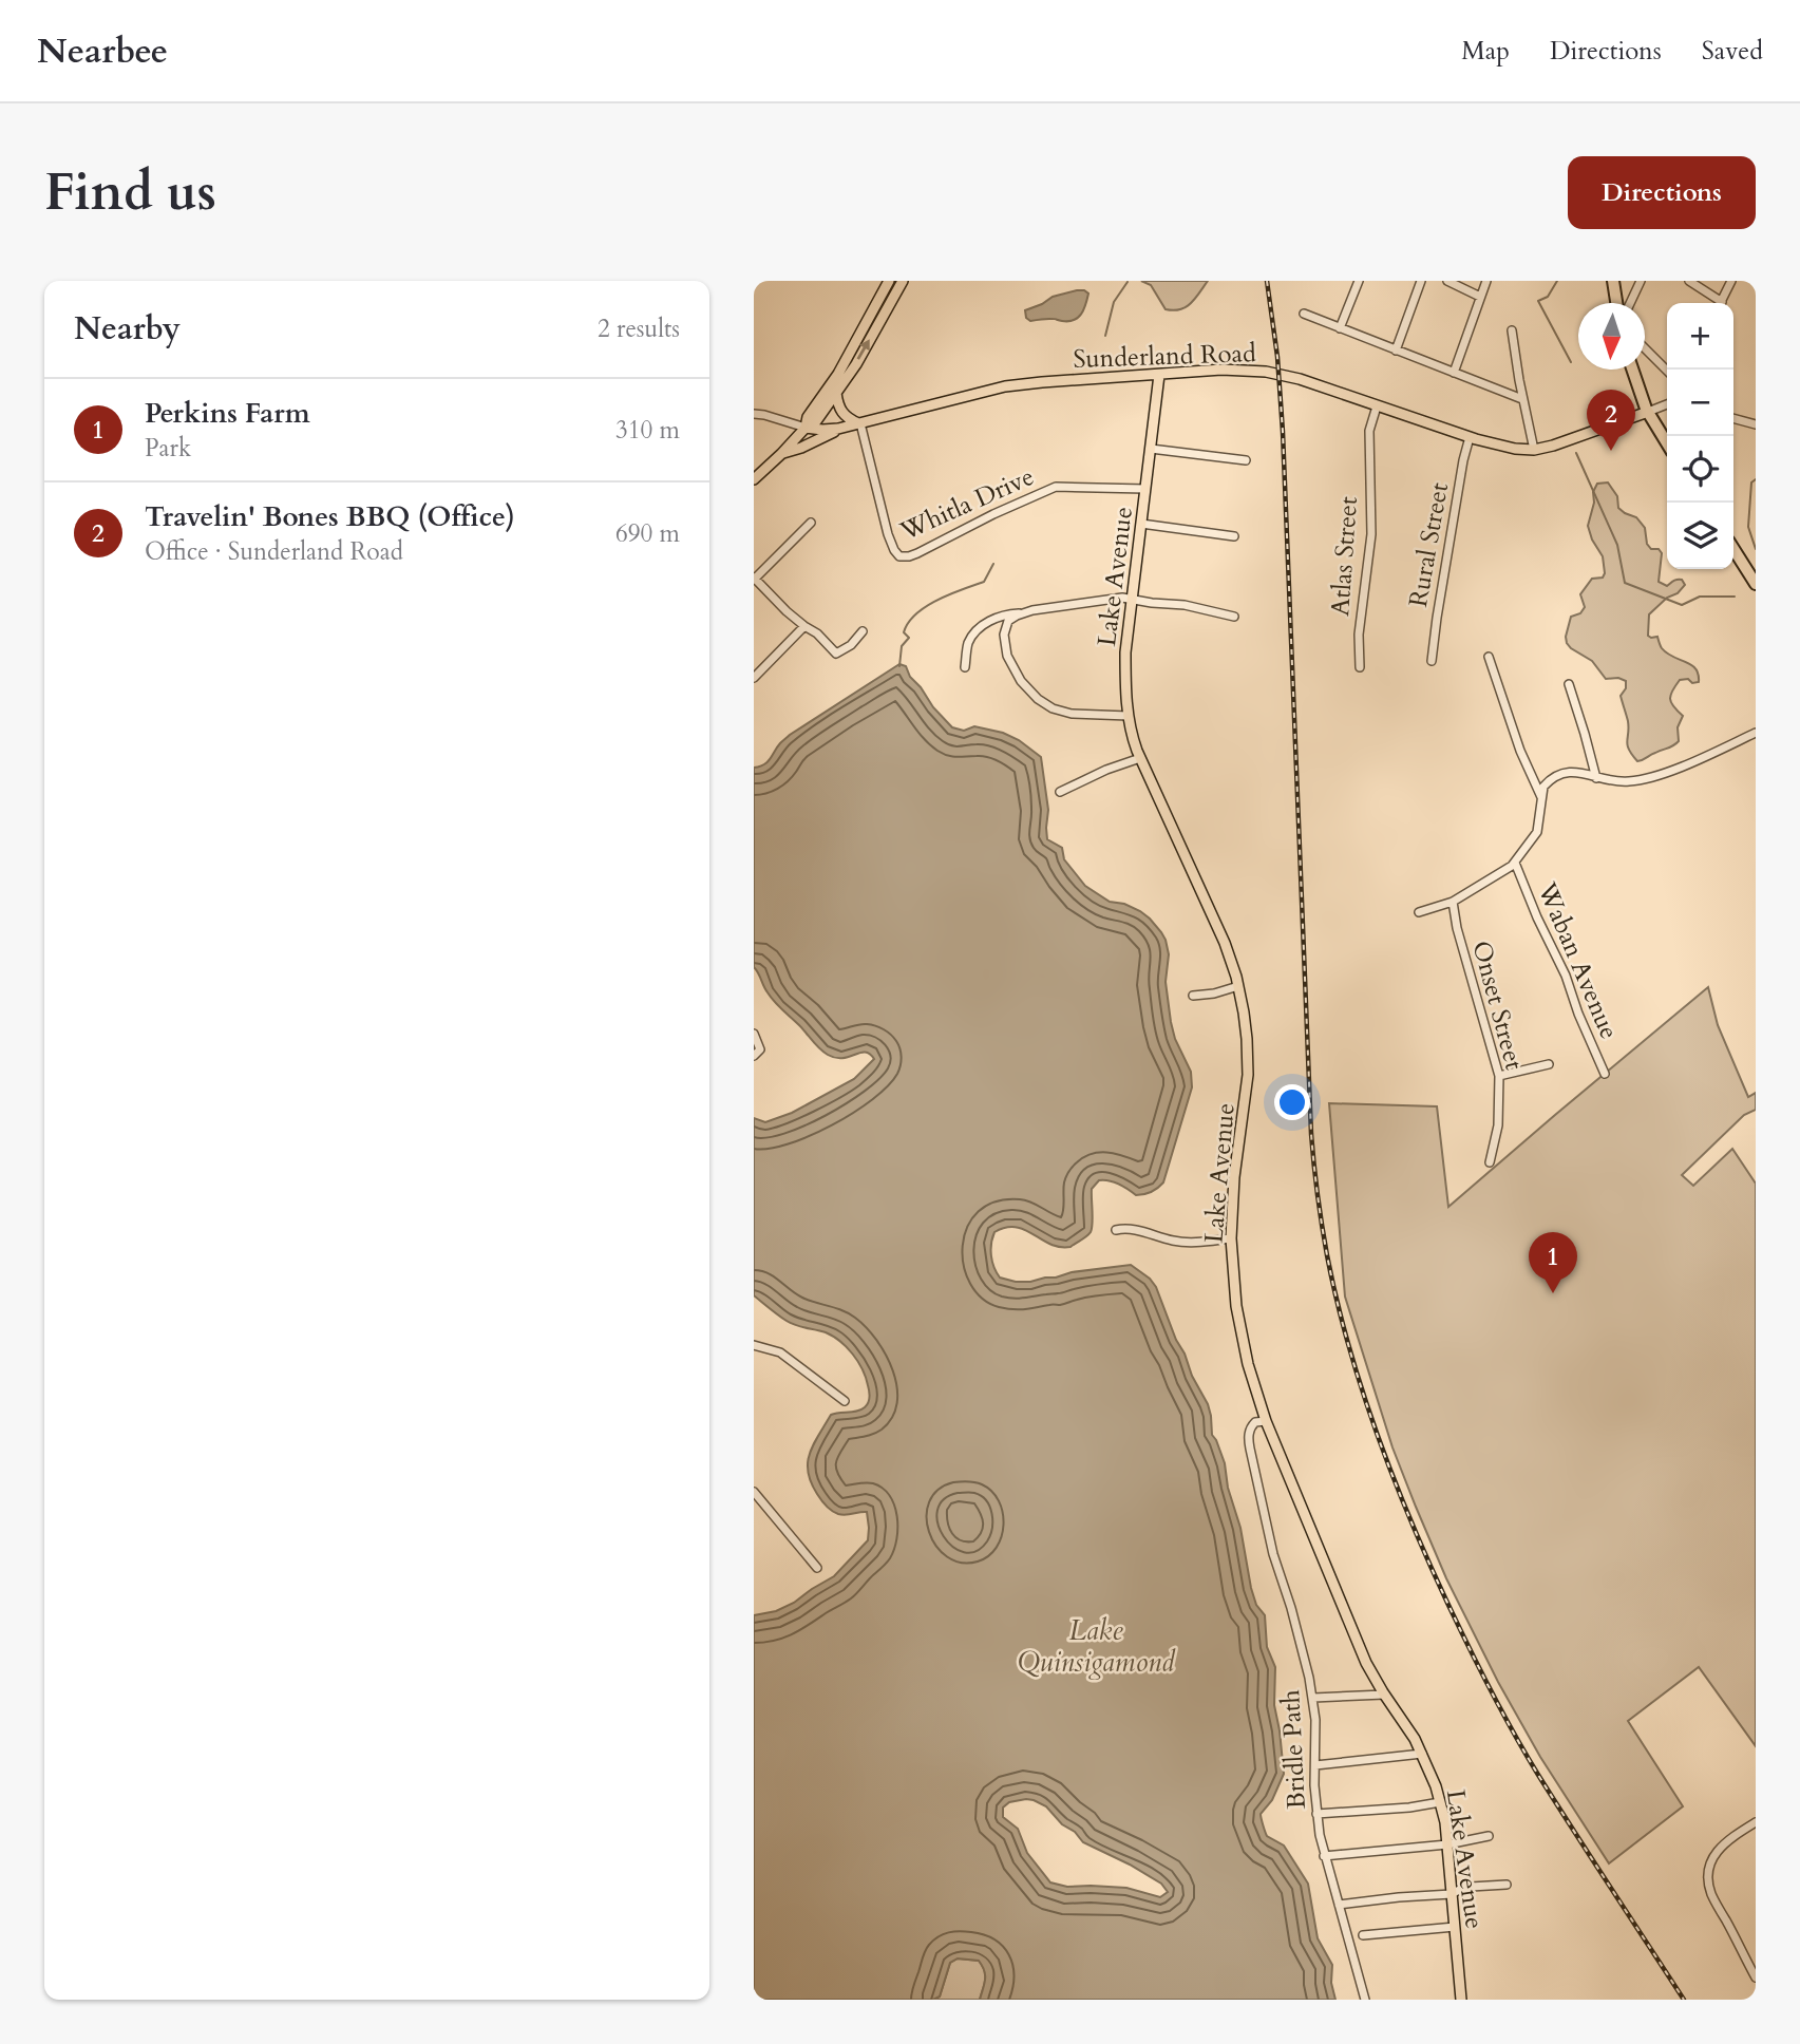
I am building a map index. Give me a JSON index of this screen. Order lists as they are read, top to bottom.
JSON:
{
  "streets": {
    "main road": ["Sunderland Road", "Lake Avenue"],
    "street": [
      "Whitla Drive",
      "Rural Street",
      "Atlas Street",
      "Waban Avenue",
      "Onset Street",
      "Bridle Path"
    ]
  },
  "crossings": [
    ["Sunderland Road", "Whitla Drive"],
    ["Sunderland Road", "Rural Street"],
    ["Sunderland Road", "Atlas Street"],
    ["Sunderland Road", "Lake Avenue"],
    ["Whitla Drive", "Lake Avenue"],
    ["Lake Avenue", "Bridle Path"]
  ],
  "water": ["Lake Quinsigamond"],
  "north": "bottom",
  "page": {
    "header": "Nearbee",
    "nav": ["Map", "Directions", "Saved"],
    "buttons": "Directions",
    "title": "Find us",
    "heading": ["Nearby", "2 results"],
    "map_buttons": ["+", "−"],
    "list": [
      {
        "mark": "1",
        "name": "Perkins Farm",
        "note": "Park",
        "value": "310 m"
      },
      {
        "mark": "2",
        "name": "Travelin' Bones BBQ (Office)",
        "note": "Office · Sunderland Road",
        "value": "690 m"
      }
    ],
    "pins": ["2", "1"]
  }
}
